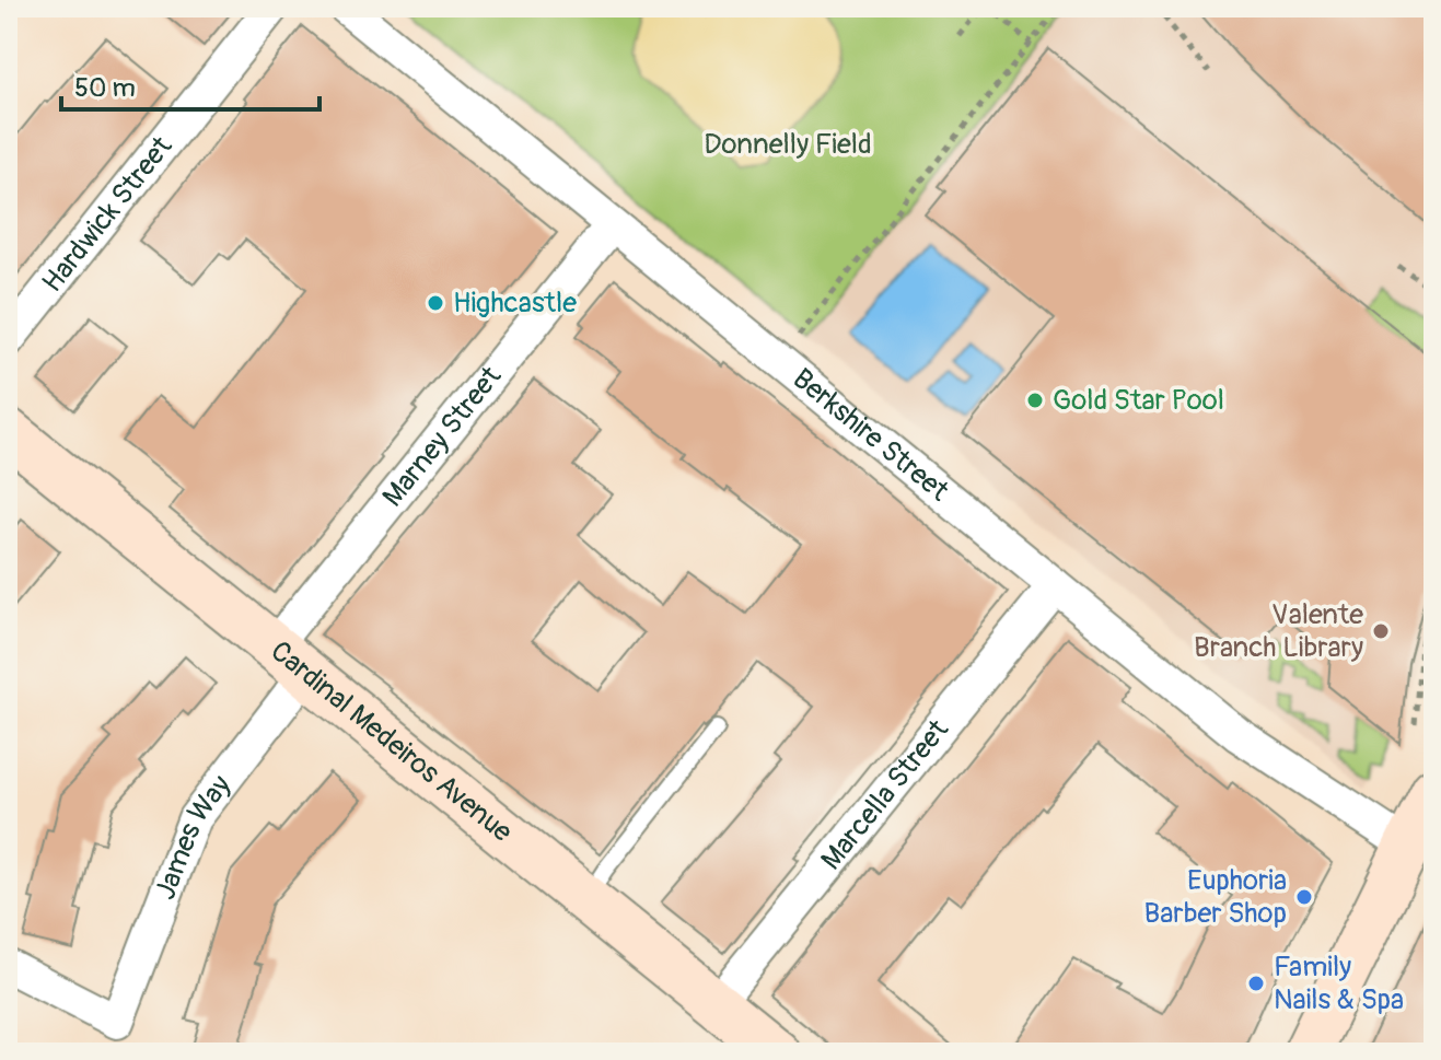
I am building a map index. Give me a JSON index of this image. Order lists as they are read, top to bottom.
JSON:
{
  "streets": {
    "main road": ["Cardinal Medeiros Avenue"],
    "street": [
      "Hardwick Street",
      "Berkshire Street",
      "Marney Street",
      "Marcella Street",
      "James Way"
    ]
  },
  "crossings": [
    ["Berkshire Street", "Marney Street"],
    ["Berkshire Street", "Marcella Street"],
    ["Marney Street", "Cardinal Medeiros Avenue"],
    ["Marney Street", "James Way"],
    ["Cardinal Medeiros Avenue", "Marcella Street"],
    ["Cardinal Medeiros Avenue", "James Way"]
  ],
  "parks": ["Donnelly Field"],
  "places": [
    "Highcastle",
    "Gold Star Pool",
    "Valente Branch Library",
    "Euphoria Barber Shop",
    "Family Nails & Spa"
  ],
  "scale_bar": "50 m"
}
